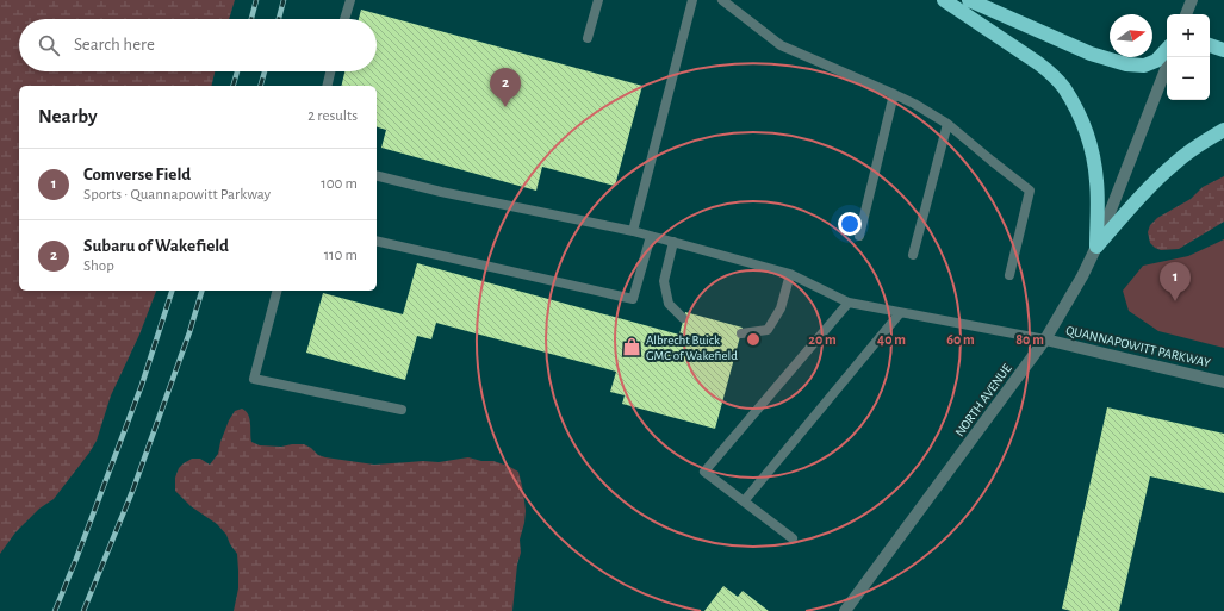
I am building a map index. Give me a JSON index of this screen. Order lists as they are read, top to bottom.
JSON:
{
  "streets": {
    "street": ["QUANNAPOWITT PARKWAY", "NORTH AVENUE"]
  },
  "crossings": [
    ["QUANNAPOWITT PARKWAY", "NORTH AVENUE"]
  ],
  "places": {
    "shop": ["Albrecht Buick GMC of Wakefield"]
  },
  "north": "right",
  "page": {
    "map_buttons": ["+", "−"],
    "search": "Search here",
    "pins": ["2", "1"],
    "heading": ["Nearby", "2 results"],
    "list": [
      {
        "mark": "1",
        "name": "Comverse Field",
        "note": "Sports · Quannapowitt Parkway",
        "value": "100 m"
      },
      {
        "mark": "2",
        "name": "Subaru of Wakefield",
        "note": "Shop",
        "value": "110 m"
      }
    ]
  },
  "rings": [
    "20 m",
    "40 m",
    "60 m",
    "80 m"
  ]
}
